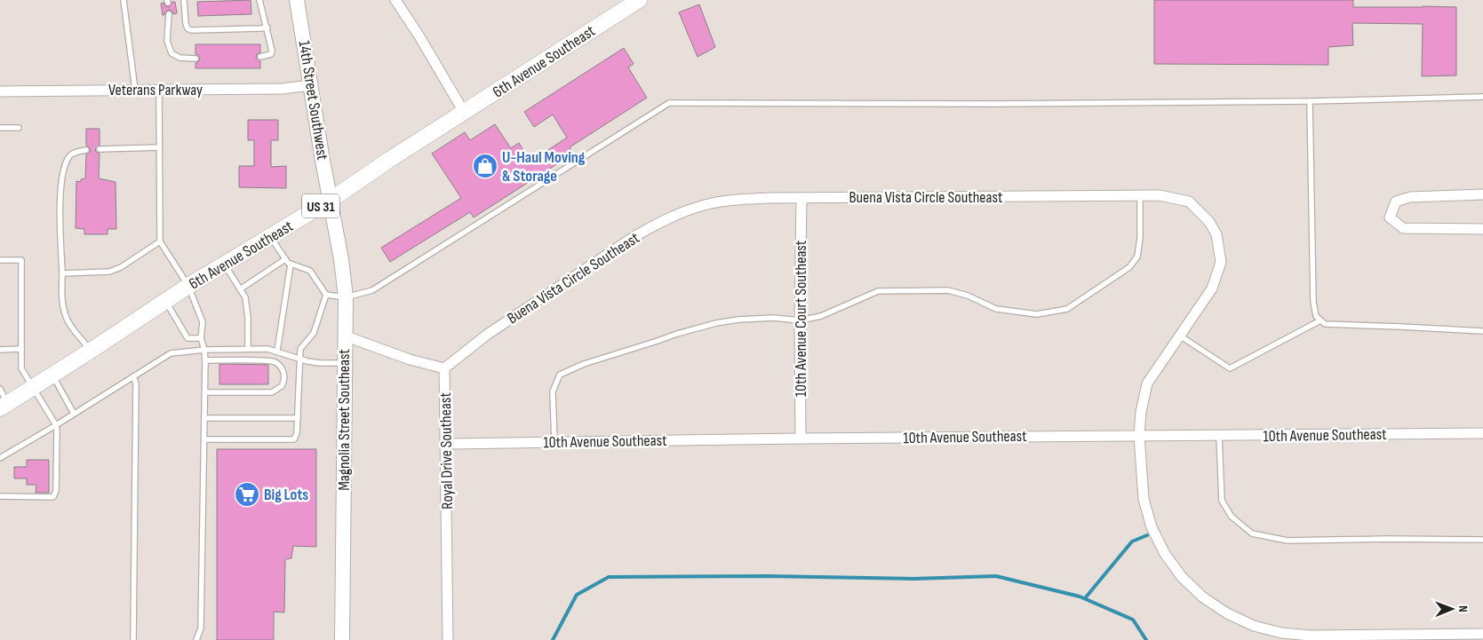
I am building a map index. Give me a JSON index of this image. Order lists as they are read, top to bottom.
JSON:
{
  "streets": {
    "main road": ["6th Avenue Southeast", "US 31"],
    "street": [
      "Veterans Parkway",
      "14th Street Southwest",
      "Buena Vista Circle Southeast",
      "10th Avenue Court Southeast",
      "Magnolia Street Southeast",
      "10th Avenue Southeast",
      "Royal Drive Southeast"
    ]
  },
  "crossings": [
    ["6th Avenue Southeast", "14th Street Southwest"],
    ["6th Avenue Southeast", "Magnolia Street Southeast"],
    ["Veterans Parkway", "14th Street Southwest"],
    ["14th Street Southwest", "Magnolia Street Southeast"],
    ["Buena Vista Circle Southeast", "10th Avenue Court Southeast"],
    ["Buena Vista Circle Southeast", "10th Avenue Southeast"],
    ["Buena Vista Circle Southeast", "Royal Drive Southeast"],
    ["10th Avenue Court Southeast", "10th Avenue Southeast"],
    ["10th Avenue Southeast", "Royal Drive Southeast"]
  ],
  "places": {
    "shop": ["U-Haul Moving & Storage"],
    "supermarket": ["Big Lots"]
  },
  "north": "right"
}
